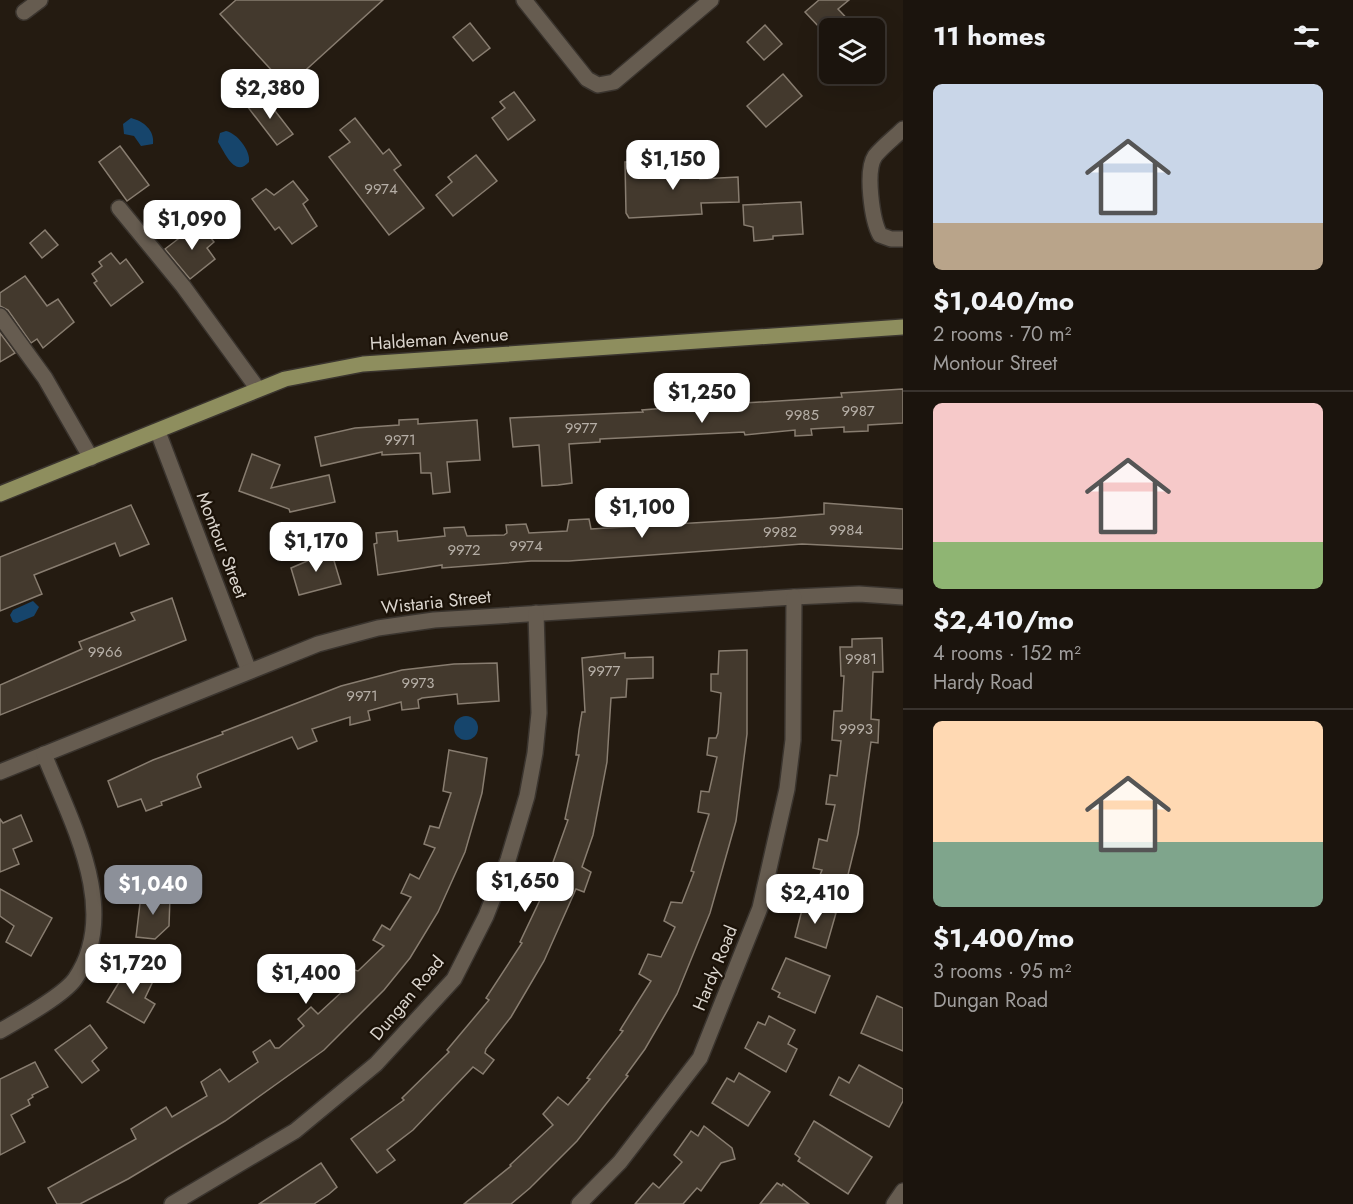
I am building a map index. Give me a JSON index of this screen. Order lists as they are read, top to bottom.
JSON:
{
  "streets": {
    "main road": ["Haldeman Avenue"],
    "street": [
      "Montour Street",
      "Wistaria Street",
      "Hardy Road",
      "Dungan Road"
    ]
  },
  "crossings": [
    ["Haldeman Avenue", "Montour Street"],
    ["Montour Street", "Wistaria Street"],
    ["Wistaria Street", "Hardy Road"],
    ["Wistaria Street", "Dungan Road"]
  ],
  "house_numbers": [
    "9974",
    "9987",
    "9985",
    "9977",
    "9971",
    "9984",
    "9982",
    "9974",
    "9972",
    "9966",
    "9981",
    "9977",
    "9973",
    "9971",
    "9993"
  ],
  "page": {
    "heading": "11 homes",
    "price": [
      "$2,380",
      "$1,150",
      "$1,090",
      "$1,250",
      "$1,100",
      "$1,170",
      "$1,650",
      "$1,040",
      "$2,410",
      "$1,720",
      "$1,400"
    ],
    "list": [
      {
        "name": "$1,040/mo",
        "note": "2 rooms · 70 m² · Montour Street"
      },
      {
        "name": "$2,410/mo",
        "note": "4 rooms · 152 m² · Hardy Road"
      },
      {
        "name": "$1,400/mo",
        "note": "3 rooms · 95 m² · Dungan Road"
      }
    ]
  }
}
